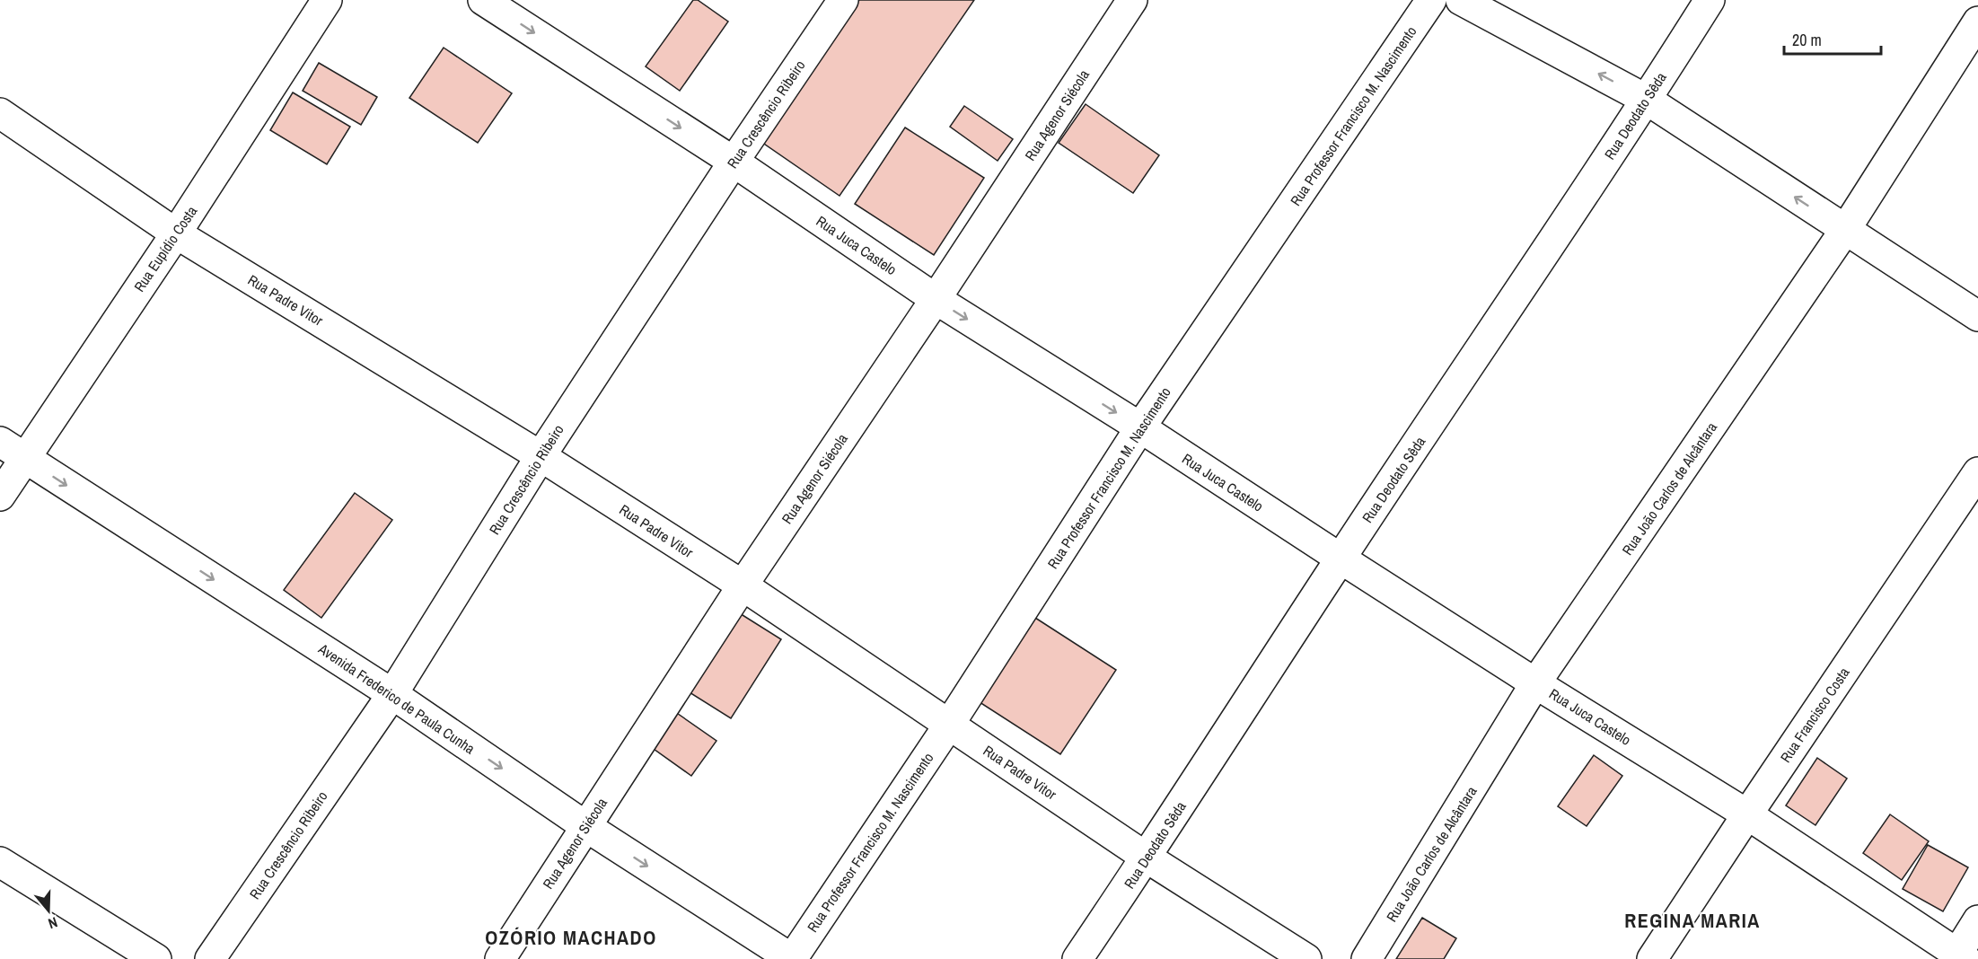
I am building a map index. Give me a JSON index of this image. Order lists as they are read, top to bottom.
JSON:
{
  "streets": {
    "street": [
      "Rua Crescêncio Ribeiro",
      "Rua Agenor Siécola",
      "Rua Professor Francisco M. Nascimento",
      "Rua Deodato Sêda",
      "Rua Juca Castelo",
      "Rua Eupídio Costa",
      "Rua Padre Vitor",
      "Rua João Carlos de Alcântara",
      "Avenida Frederico de Paula Cunha",
      "Rua Francisco Costa"
    ]
  },
  "crossings": [
    ["Rua Crescêncio Ribeiro", "Rua Juca Castelo"],
    ["Rua Crescêncio Ribeiro", "Rua Padre Vitor"],
    ["Rua Crescêncio Ribeiro", "Avenida Frederico de Paula Cunha"],
    ["Rua Agenor Siécola", "Rua Juca Castelo"],
    ["Rua Agenor Siécola", "Rua Padre Vitor"],
    ["Rua Agenor Siécola", "Avenida Frederico de Paula Cunha"],
    ["Rua Professor Francisco M. Nascimento", "Rua Juca Castelo"],
    ["Rua Professor Francisco M. Nascimento", "Rua Padre Vitor"],
    ["Rua Professor Francisco M. Nascimento", "Avenida Frederico de Paula Cunha"],
    ["Rua Deodato Sêda", "Rua Juca Castelo"],
    ["Rua Deodato Sêda", "Rua Padre Vitor"],
    ["Rua Juca Castelo", "Rua João Carlos de Alcântara"],
    ["Rua Juca Castelo", "Rua Francisco Costa"],
    ["Rua Eupídio Costa", "Rua Padre Vitor"],
    ["Rua Eupídio Costa", "Avenida Frederico de Paula Cunha"]
  ],
  "one_way": ["Avenida Frederico de Paula Cunha"],
  "districts": ["REGINA MARIA", "OZÓRIO MACHADO"],
  "scale_bar": "20 m",
  "north": "bottom"
}
